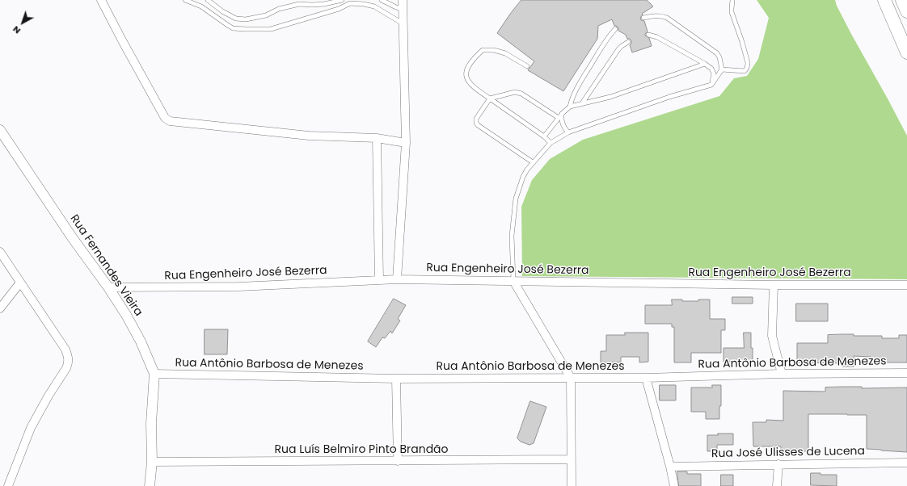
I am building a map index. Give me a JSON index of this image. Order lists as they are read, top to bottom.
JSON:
{
  "streets": {
    "street": [
      "Rua Fernandes Vieira",
      "Rua Engenheiro José Bezerra",
      "Rua Antônio Barbosa de Menezes",
      "Rua Luís Belmiro Pinto Brandão",
      "Rua José Ulisses de Lucena"
    ]
  },
  "crossings": [
    ["Rua Fernandes Vieira", "Rua Engenheiro José Bezerra"],
    ["Rua Fernandes Vieira", "Rua Antônio Barbosa de Menezes"],
    ["Rua Fernandes Vieira", "Rua Luís Belmiro Pinto Brandão"]
  ],
  "north": "bottom left"
}
